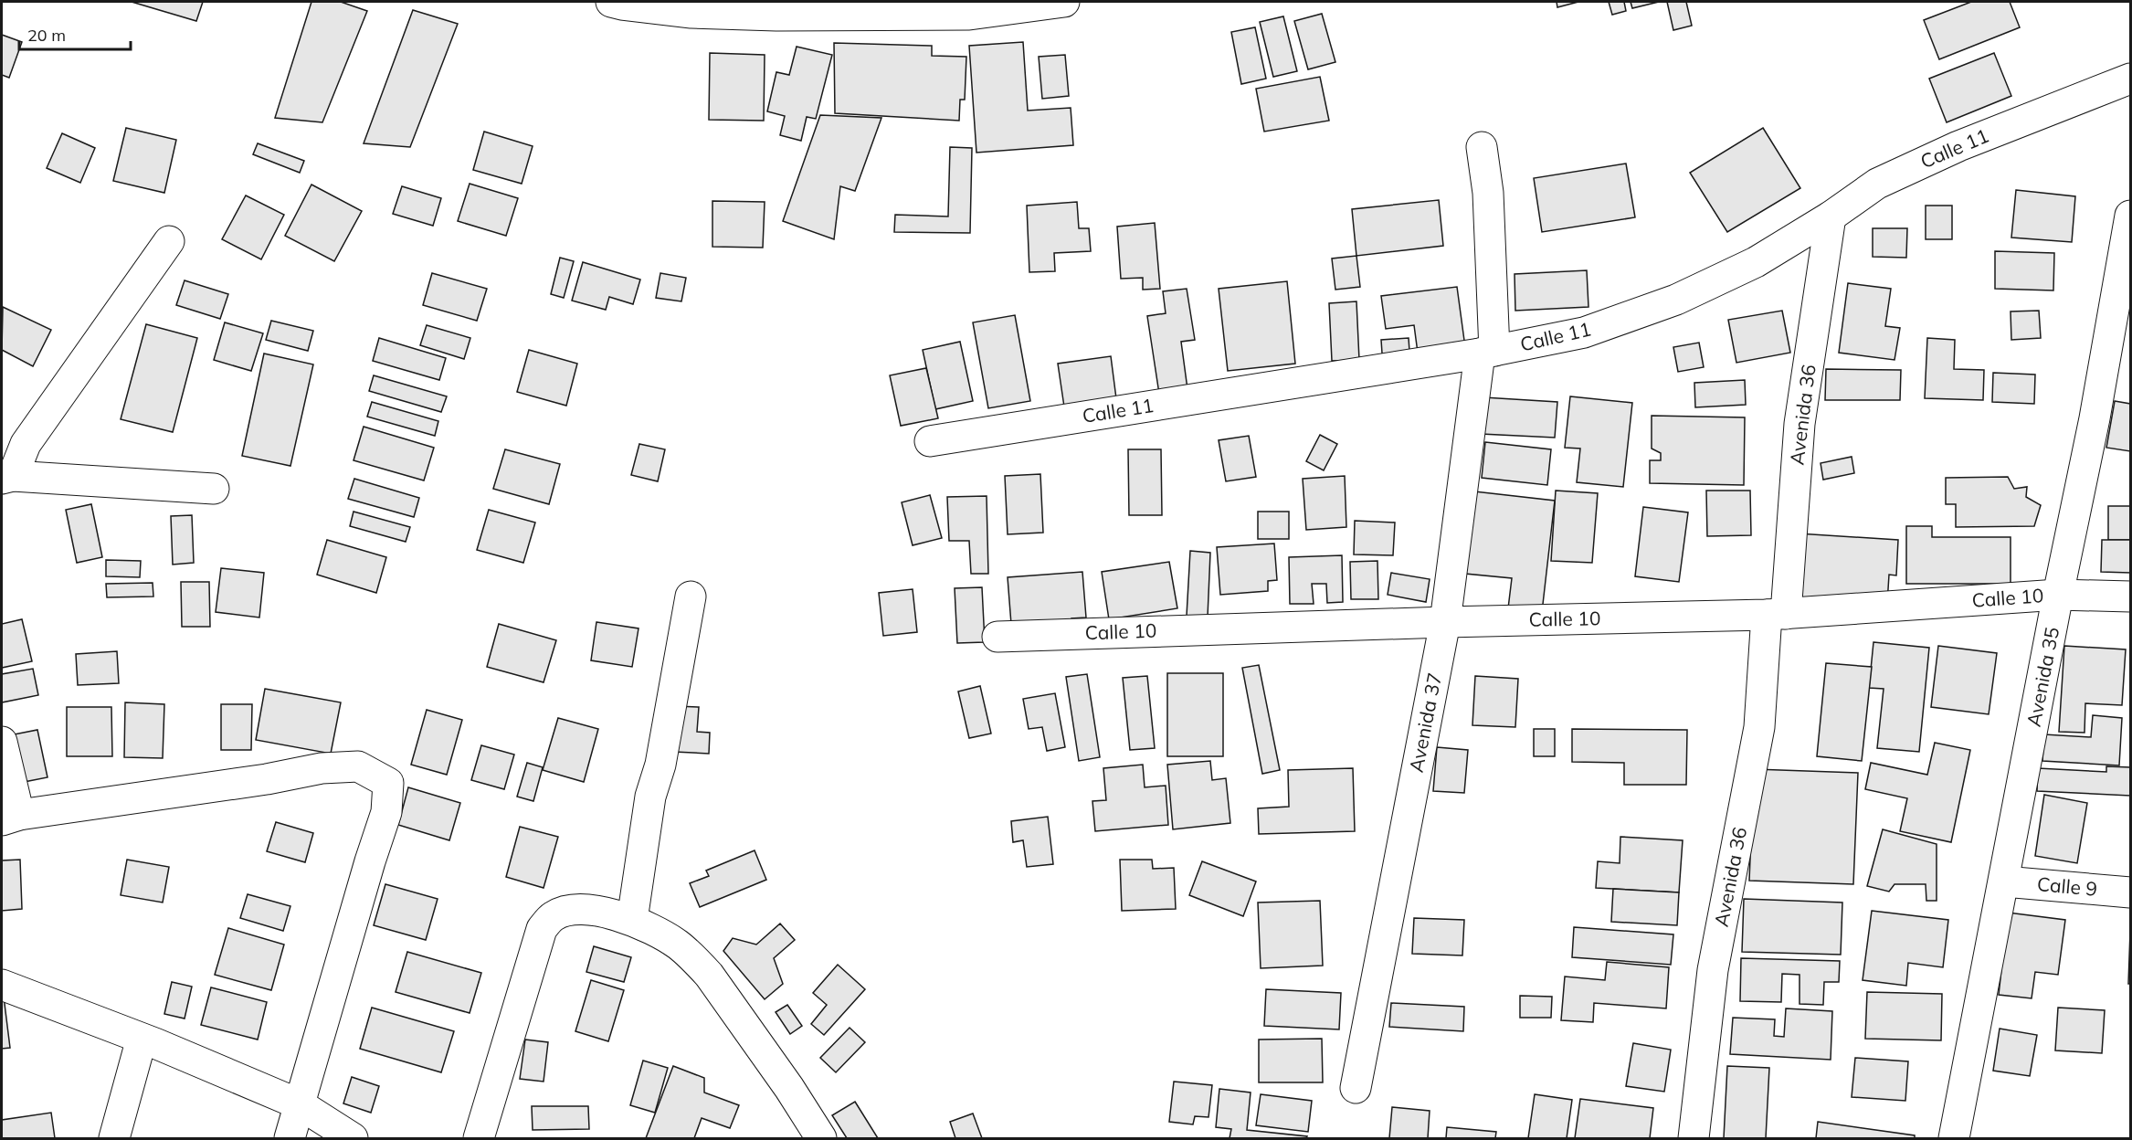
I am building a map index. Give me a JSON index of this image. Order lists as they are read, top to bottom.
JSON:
{
  "streets": {
    "street": [
      "Calle 11",
      "Avenida 36",
      "Calle 10",
      "Avenida 35",
      "Avenida 37",
      "Calle 9"
    ]
  },
  "crossings": [
    ["Calle 11", "Avenida 36"],
    ["Calle 11", "Avenida 37"],
    ["Avenida 36", "Calle 10"],
    ["Calle 10", "Avenida 35"],
    ["Calle 10", "Avenida 37"],
    ["Avenida 35", "Calle 9"]
  ],
  "scale_bar": "20 m"
}
